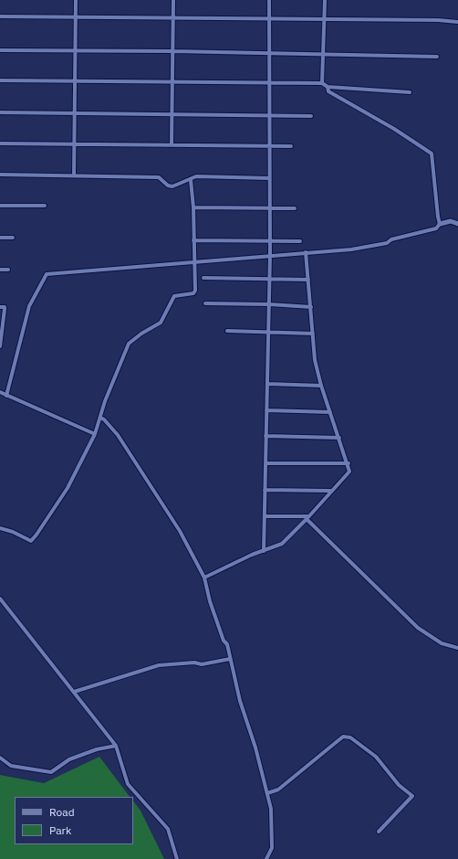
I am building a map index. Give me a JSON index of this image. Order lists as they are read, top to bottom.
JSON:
{
  "legend": ["Road", "Park"]
}
